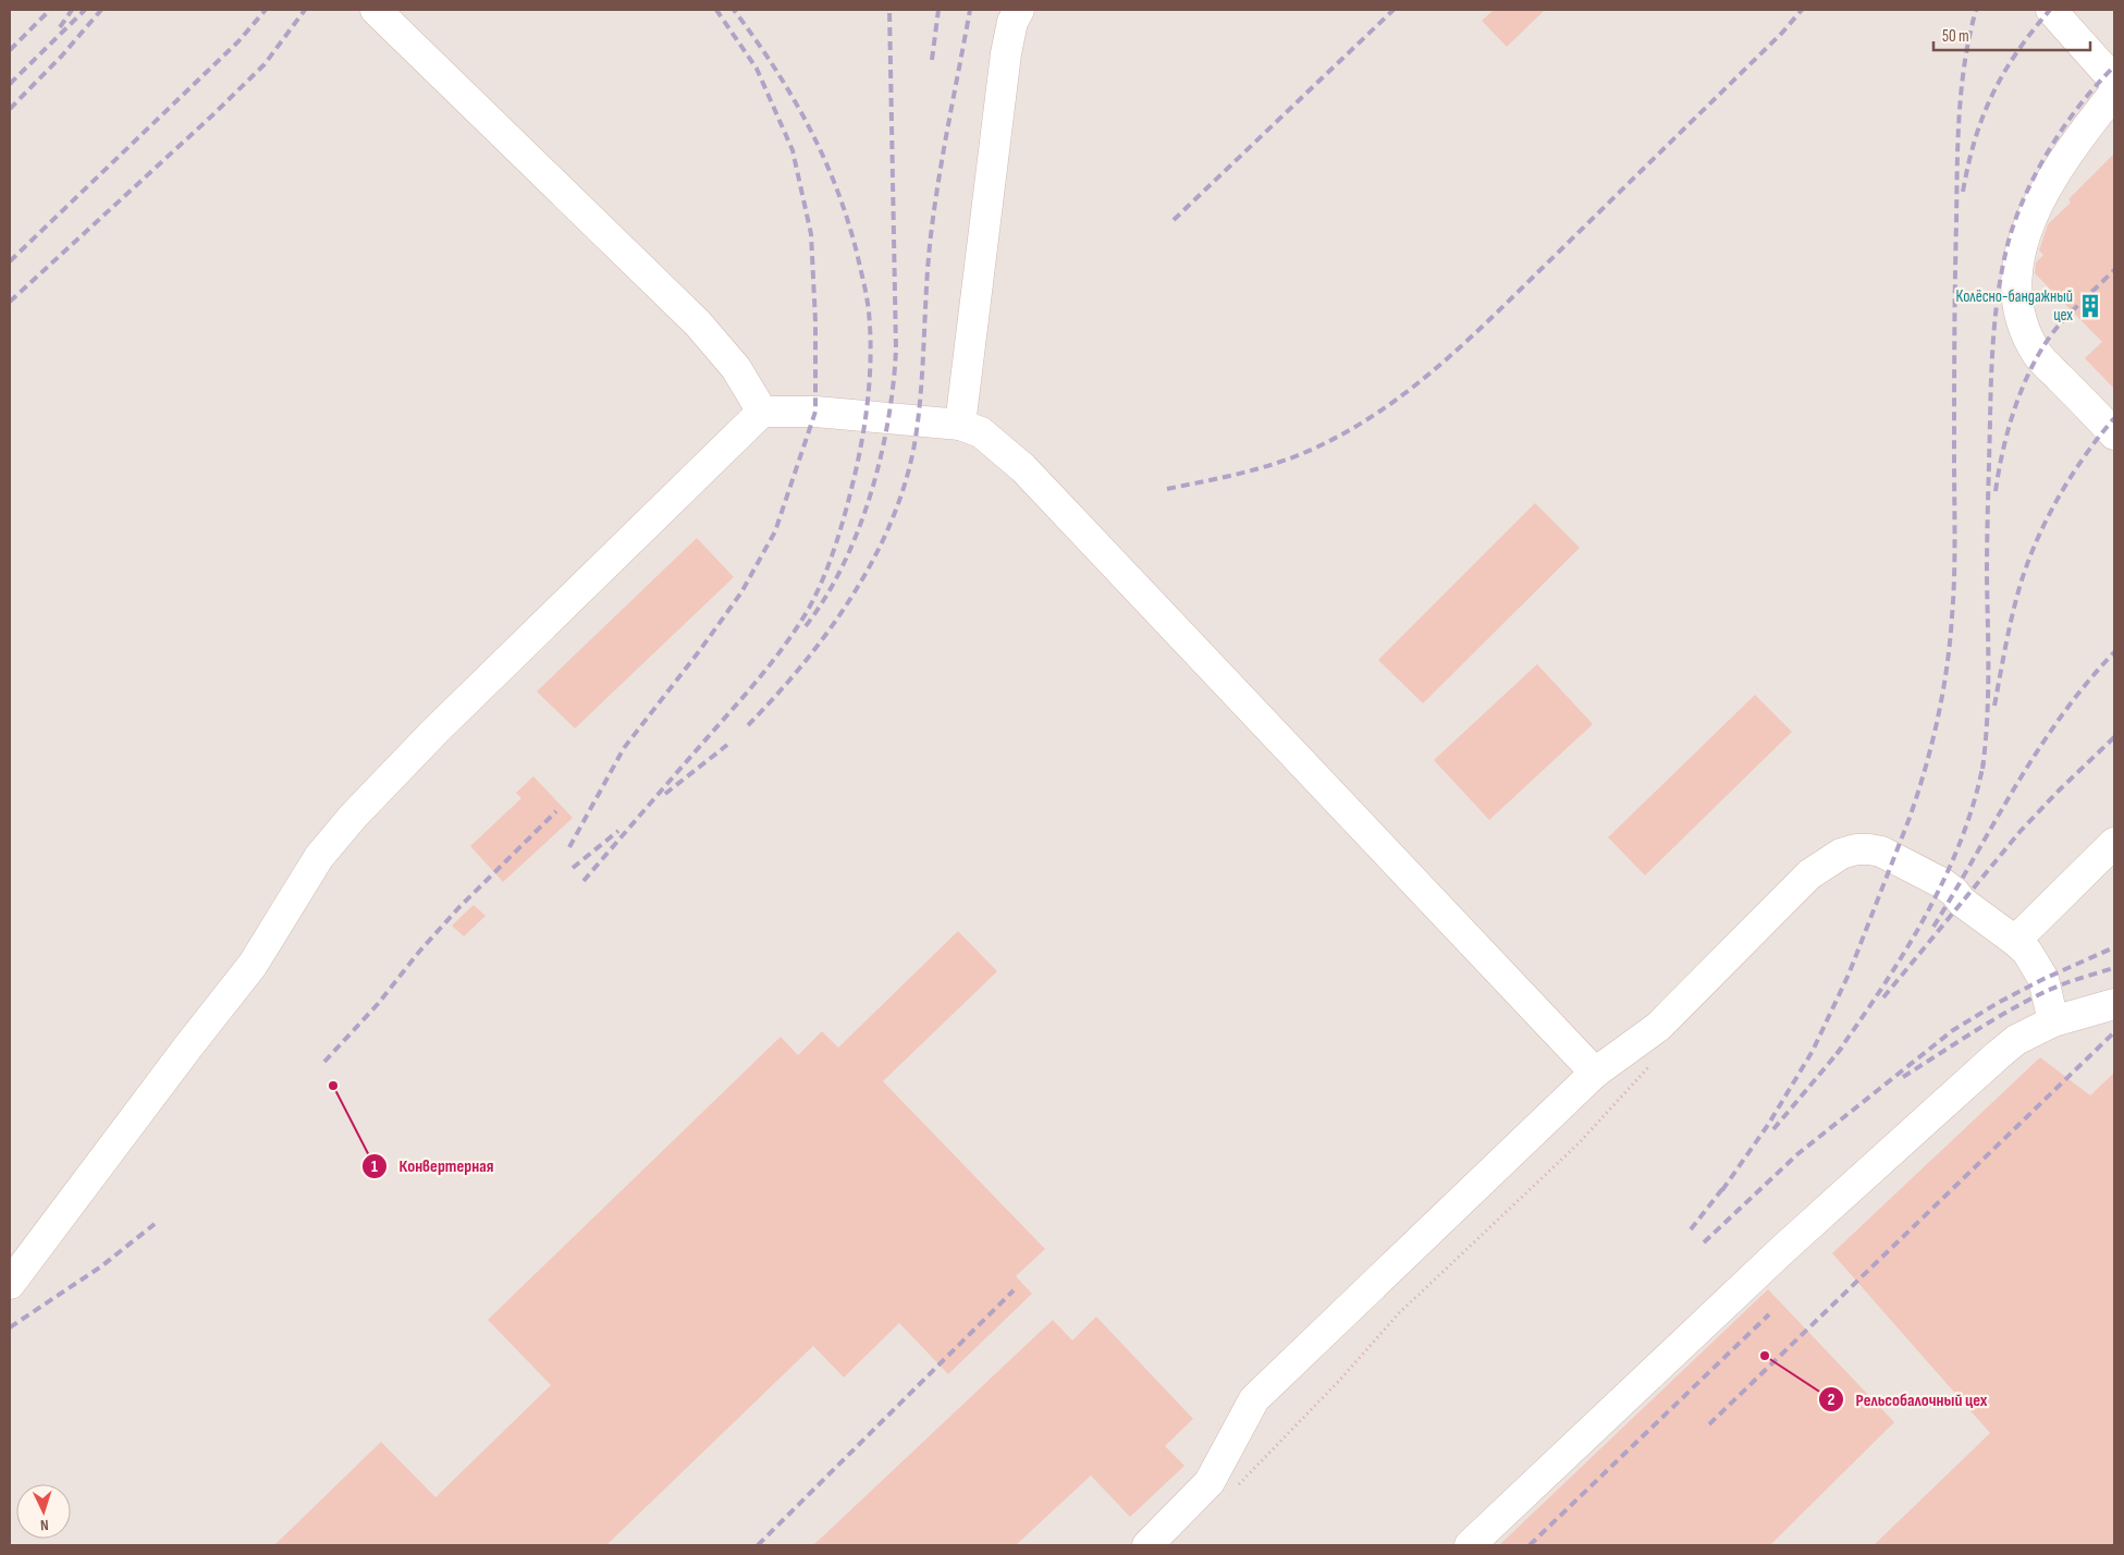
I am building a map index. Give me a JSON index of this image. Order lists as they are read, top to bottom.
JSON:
{
  "places": {
    "building": ["Колёсно-бандажный цех"],
    "other": ["Конвертерная", "Рельсобалочный цех"]
  },
  "scale_bar": "50 m",
  "north": "bottom"
}
